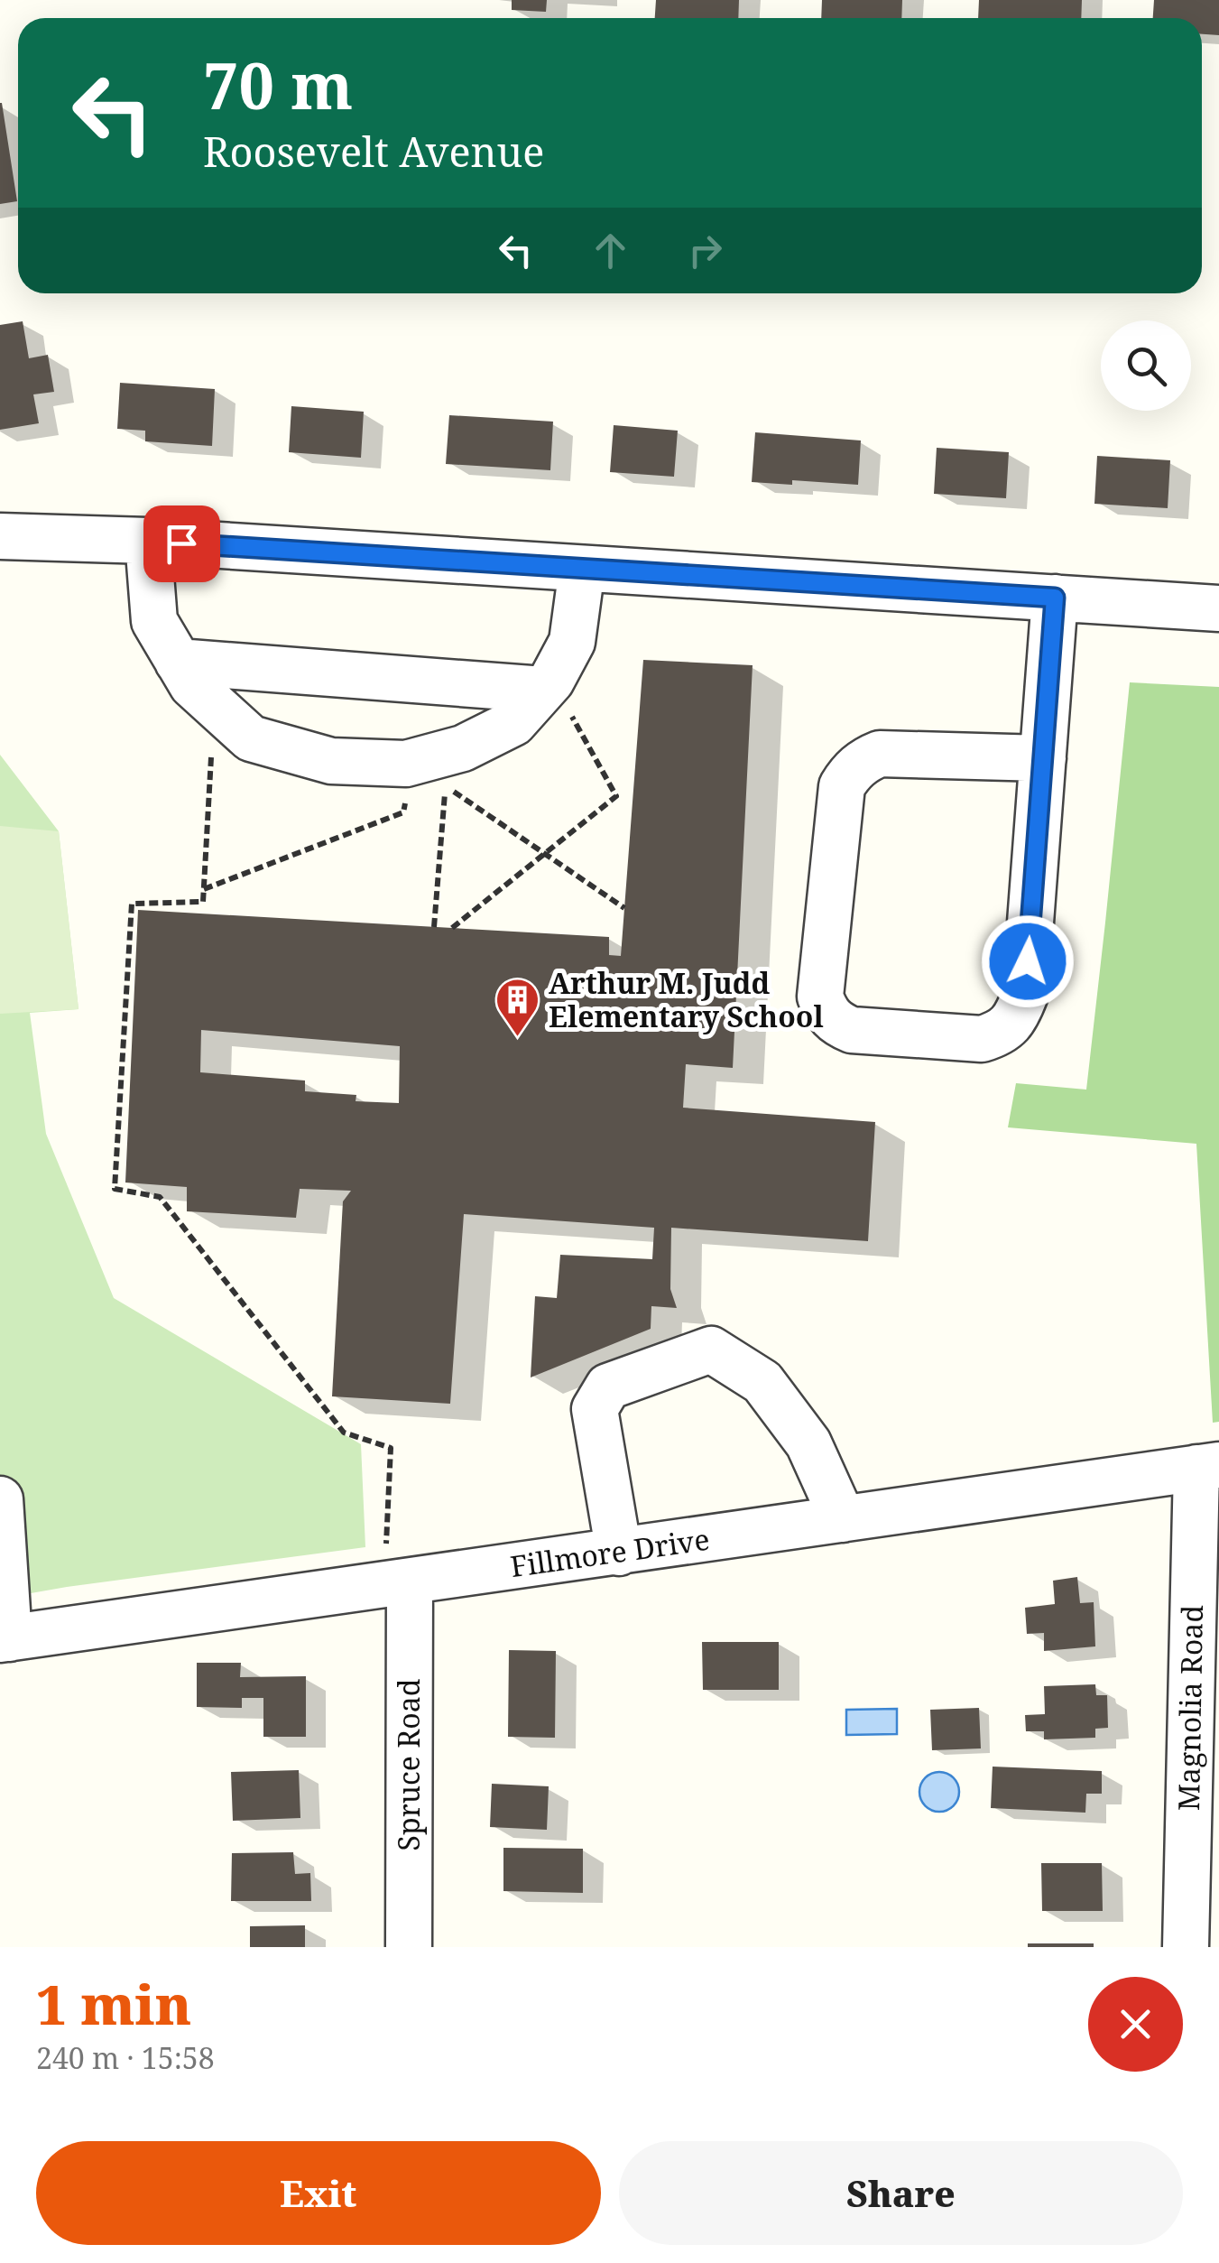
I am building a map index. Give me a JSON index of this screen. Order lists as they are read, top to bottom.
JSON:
{
  "streets": {
    "street": ["Fillmore Drive", "Magnolia Road", "Spruce Road"]
  },
  "crossings": [
    ["Fillmore Drive", "Magnolia Road"],
    ["Fillmore Drive", "Spruce Road"]
  ],
  "places": {
    "building": ["Arthur M. Judd Elementary School"]
  },
  "page": {
    "turn": ["70 m", "Roosevelt Avenue"],
    "heading": ["1 min", "240 m · 15:58"],
    "buttons": ["Exit", "Share"]
  }
}
